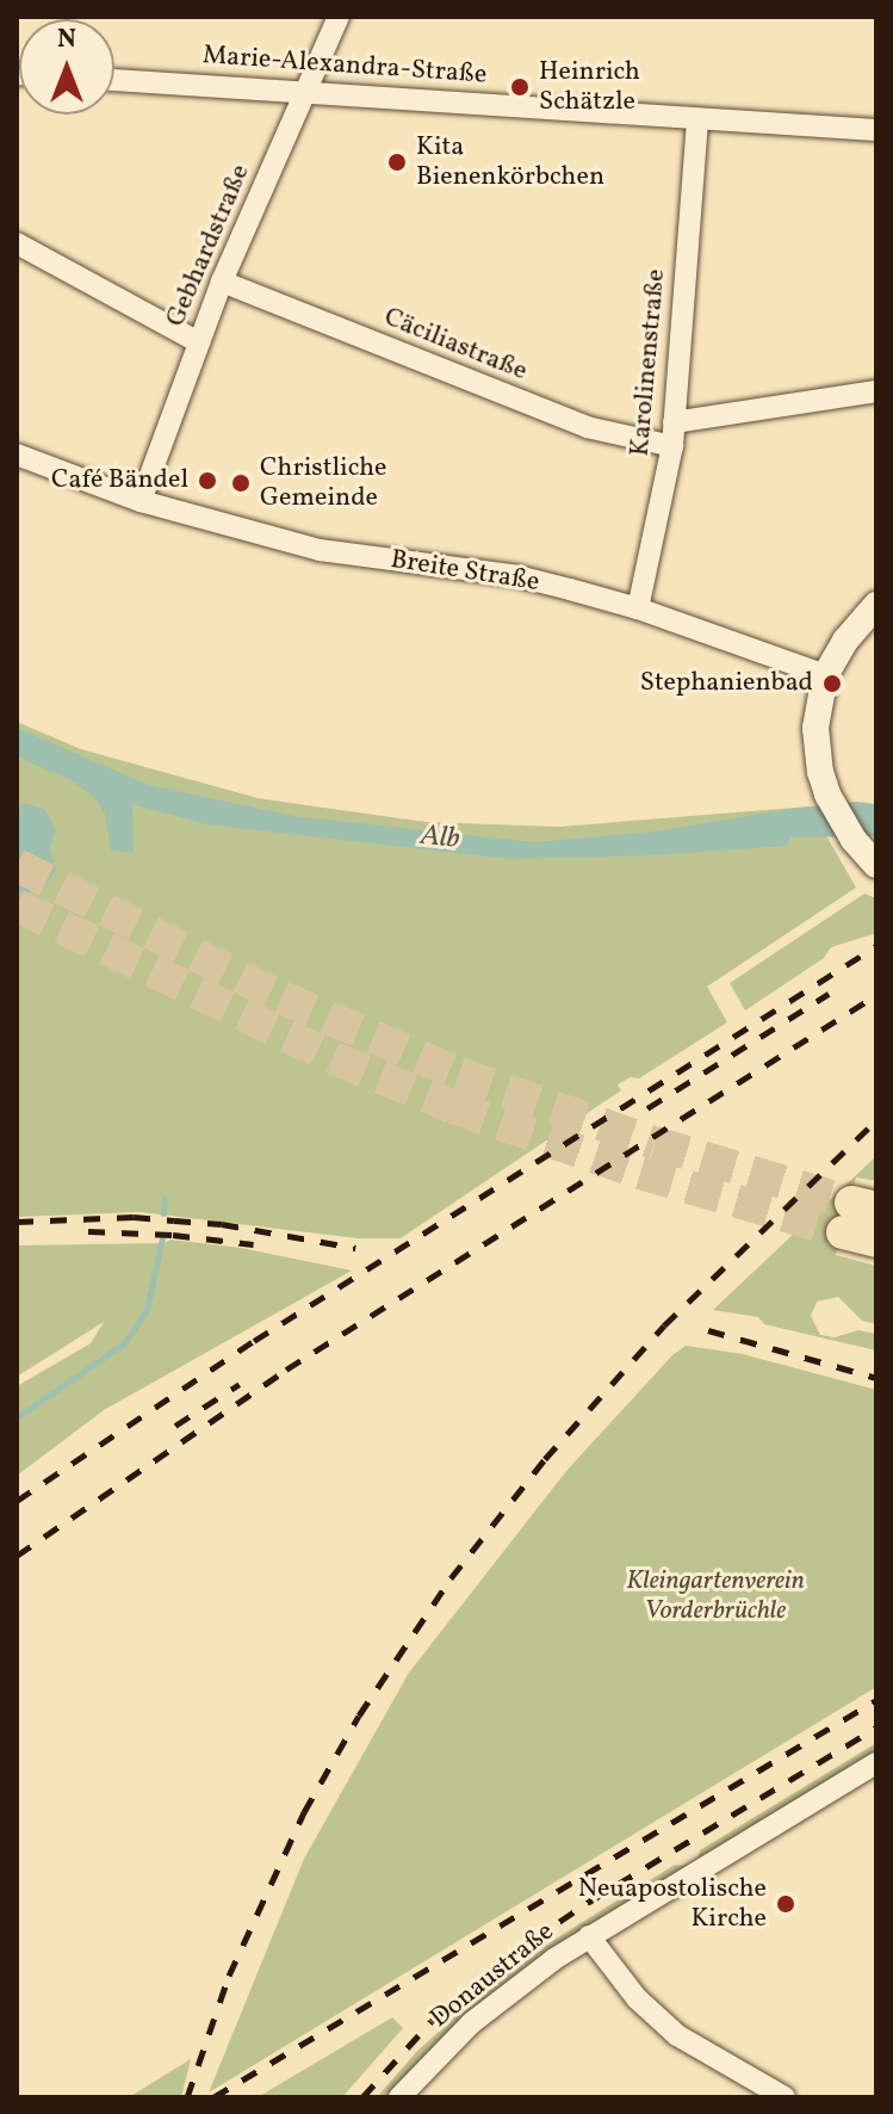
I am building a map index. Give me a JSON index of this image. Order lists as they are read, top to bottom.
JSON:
{
  "streets": {
    "street": [
      "Marie-Alexandra-Straße",
      "Gebhardstraße",
      "Cäciliastraße",
      "Karolinenstraße",
      "Breite Straße",
      "Donaustraße"
    ]
  },
  "crossings": [
    ["Marie-Alexandra-Straße", "Gebhardstraße"],
    ["Marie-Alexandra-Straße", "Karolinenstraße"],
    ["Gebhardstraße", "Cäciliastraße"],
    ["Gebhardstraße", "Breite Straße"],
    ["Cäciliastraße", "Karolinenstraße"],
    ["Karolinenstraße", "Breite Straße"]
  ],
  "water": ["Alb"],
  "parks": ["Kleingartenverein Vorderbrüchle"],
  "places": [
    "Heinrich Schätzle",
    "Kita Bienenkörbchen",
    "Café Bändel",
    "Christliche Gemeinde",
    "Stephanienbad",
    "Neuapostolische Kirche"
  ],
  "north": "top"
}
